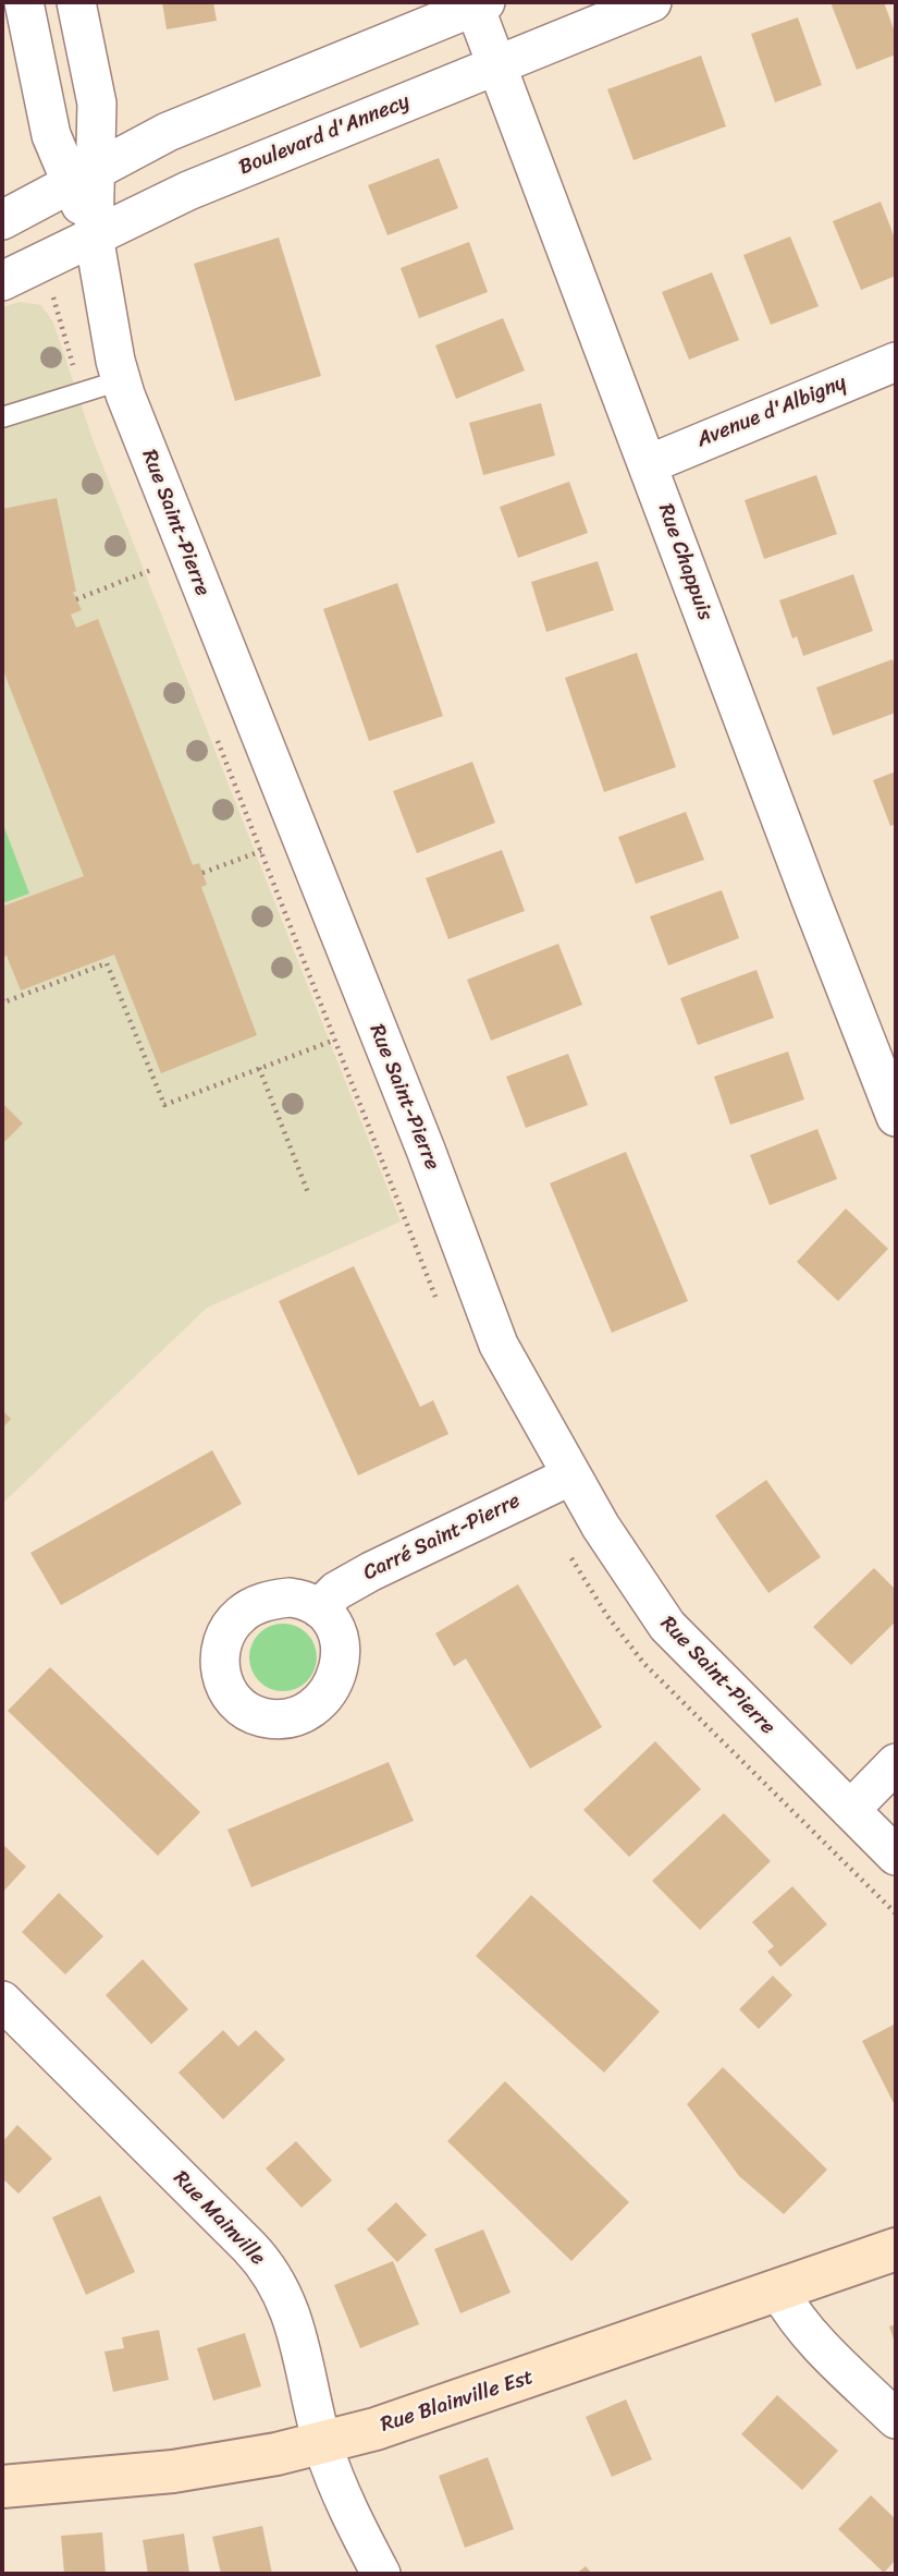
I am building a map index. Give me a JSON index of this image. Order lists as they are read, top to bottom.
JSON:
{
  "streets": {
    "street": [
      "Boulevard d'Annecy",
      "Avenue d'Albigny",
      "Rue Saint-Pierre",
      "Rue Chappuis",
      "Carré Saint-Pierre",
      "Rue Mainville",
      "Rue Blainville Est"
    ]
  },
  "crossings": [
    ["Boulevard d'Annecy", "Rue Saint-Pierre"],
    ["Boulevard d'Annecy", "Rue Chappuis"],
    ["Avenue d'Albigny", "Rue Chappuis"],
    ["Rue Saint-Pierre", "Carré Saint-Pierre"],
    ["Rue Mainville", "Rue Blainville Est"]
  ]
}
